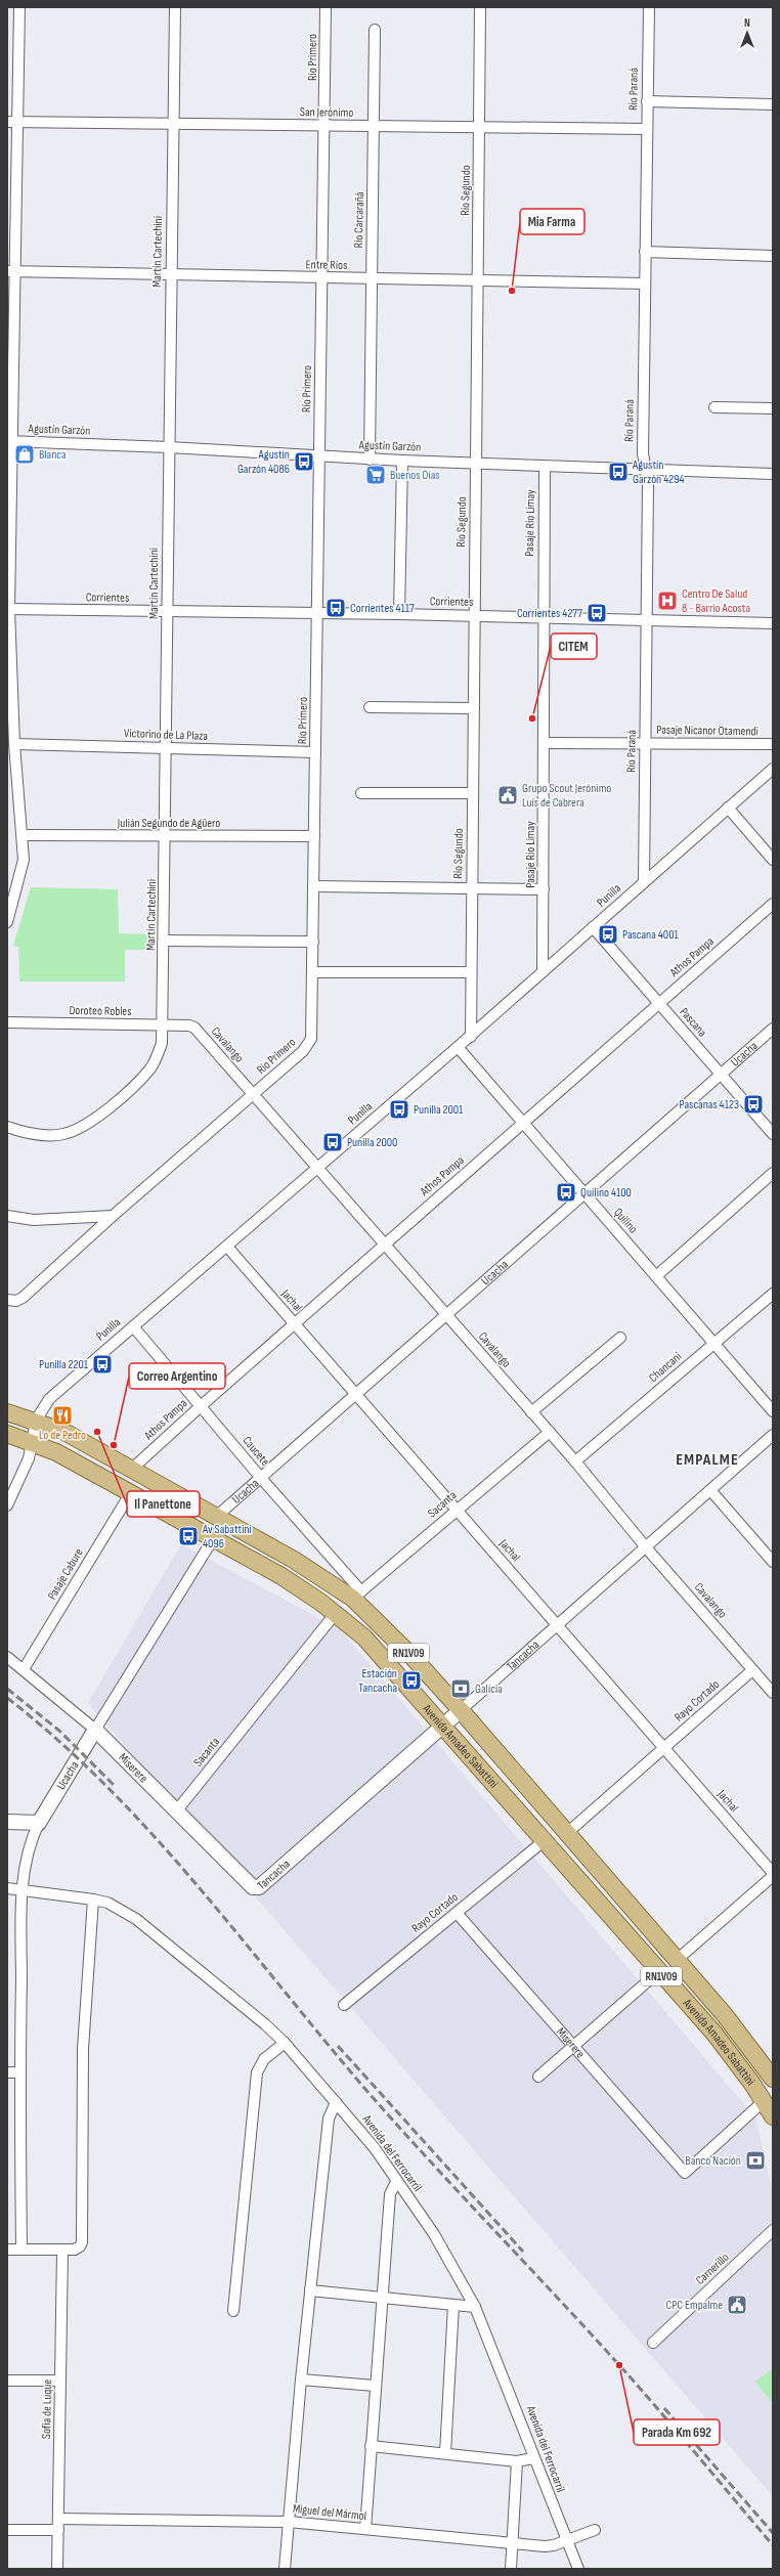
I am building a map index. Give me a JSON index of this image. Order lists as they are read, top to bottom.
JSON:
{
  "streets": {
    "main road": ["RN1V09", "Avenida Amadeo Sabattini"],
    "street": [
      "Río Primero",
      "Río Paraná",
      "San Jerónimo",
      "Río Segundo",
      "Río Carcarañá",
      "Martín Cartechini",
      "Entre Ríos",
      "Agustín Garzón",
      "Pasaje Río Limay",
      "Corrientes",
      "Pasaje Nicanor Otamendi",
      "Victorino de La Plaza",
      "Julián Segundo de Agüero",
      "Punilla",
      "Athos Pampa",
      "Doroteo Robles",
      "Pascana",
      "Cavalango",
      "Ucacha",
      "Quilino",
      "Jachal",
      "Chancani",
      "Caucete",
      "Sacanta",
      "Pasaje Cabure",
      "Tancacha",
      "Rayo Cortado",
      "Miserere",
      "Avenida del Ferrocarril",
      "Carnerillo",
      "Sofía de Luque",
      "Miguel del Mármol"
    ]
  },
  "crossings": [
    ["Río Primero", "San Jerónimo"],
    ["Río Primero", "Entre Ríos"],
    ["Río Primero", "Agustín Garzón"],
    ["Río Primero", "Corrientes"],
    ["Río Primero", "Victorino de La Plaza"],
    ["Río Primero", "Julián Segundo de Agüero"],
    ["Río Primero", "Cavalango"],
    ["Río Paraná", "San Jerónimo"],
    ["Río Paraná", "Entre Ríos"],
    ["Río Paraná", "Agustín Garzón"],
    ["Río Paraná", "Corrientes"],
    ["Río Paraná", "Pasaje Nicanor Otamendi"],
    ["Río Paraná", "Punilla"],
    ["San Jerónimo", "Río Segundo"],
    ["San Jerónimo", "Río Carcarañá"],
    ["San Jerónimo", "Martín Cartechini"],
    ["Río Segundo", "Entre Ríos"],
    ["Río Segundo", "Agustín Garzón"],
    ["Río Segundo", "Corrientes"],
    ["Río Segundo", "Punilla"],
    ["Río Carcarañá", "Entre Ríos"],
    ["Río Carcarañá", "Agustín Garzón"],
    ["Martín Cartechini", "Entre Ríos"],
    ["Martín Cartechini", "Agustín Garzón"],
    ["Martín Cartechini", "Corrientes"],
    ["Martín Cartechini", "Victorino de La Plaza"],
    ["Martín Cartechini", "Julián Segundo de Agüero"],
    ["Martín Cartechini", "Doroteo Robles"],
    ["Agustín Garzón", "Pasaje Río Limay"],
    ["Pasaje Río Limay", "Corrientes"],
    ["Pasaje Río Limay", "Pasaje Nicanor Otamendi"],
    ["Pasaje Río Limay", "Punilla"],
    ["Punilla", "Pascana"],
    ["Punilla", "Cavalango"],
    ["Punilla", "Quilino"],
    ["Punilla", "Jachal"],
    ["Punilla", "Caucete"],
    ["Punilla", "Avenida Amadeo Sabattini"],
    ["Athos Pampa", "Pascana"],
    ["Athos Pampa", "Cavalango"],
    ["Athos Pampa", "Quilino"],
    ["Athos Pampa", "Jachal"],
    ["Athos Pampa", "Caucete"],
    ["Athos Pampa", "Avenida Amadeo Sabattini"],
    ["Doroteo Robles", "Cavalango"],
    ["Pascana", "Ucacha"],
    ["Cavalango", "Ucacha"],
    ["Cavalango", "Chancani"],
    ["Cavalango", "Sacanta"],
    ["Cavalango", "Tancacha"],
    ["Cavalango", "Rayo Cortado"],
    ["Ucacha", "Quilino"],
    ["Ucacha", "Jachal"],
    ["Ucacha", "Caucete"],
    ["Ucacha", "Avenida Amadeo Sabattini"],
    ["Ucacha", "Miserere"],
    ["Quilino", "Chancani"],
    ["Jachal", "Sacanta"],
    ["Jachal", "Tancacha"],
    ["Jachal", "Rayo Cortado"],
    ["Caucete", "Sacanta"],
    ["Caucete", "Avenida Amadeo Sabattini"],
    ["Sacanta", "Avenida Amadeo Sabattini"],
    ["Sacanta", "Miserere"],
    ["Pasaje Cabure", "Avenida Amadeo Sabattini"],
    ["Pasaje Cabure", "Miserere"],
    ["Tancacha", "Avenida Amadeo Sabattini"],
    ["Tancacha", "Miserere"],
    ["Rayo Cortado", "Avenida Amadeo Sabattini"],
    ["Rayo Cortado", "Miserere"],
    ["Avenida Amadeo Sabattini", "Miserere"],
    ["Avenida del Ferrocarril", "Miguel del Mármol"],
    ["Sofía de Luque", "Miguel del Mármol"]
  ],
  "districts": ["EMPALME"],
  "places": {
    "other": [
      "Mia Farma",
      "CITEM",
      "Il Panettone",
      "Correo Argentino",
      "Parada Km 692"
    ],
    "shop": ["Blanca"],
    "bus stop": [
      "Agustín Garzón 4086",
      "Agustín Garzón 4294",
      "Corrientes 4117",
      "Corrientes 4277",
      "Pascana 4001",
      "Pascanas 4123",
      "Punilla 2001",
      "Punilla 2000",
      "Quilino 4100",
      "Punilla 2201",
      "Av Sabattini 4096",
      "Estación Tancacha"
    ],
    "supermarket": ["Buenos Días"],
    "hospital": ["Centro De Salud 8 - Barrio Acosta"],
    "public building": ["Grupo Scout Jerónimo Luis de Cabrera", "CPC Empalme"],
    "restaurant": ["Lo de Pedro"],
    "bank": ["Galicia", "Banco Nación"]
  },
  "north": "top"
}
